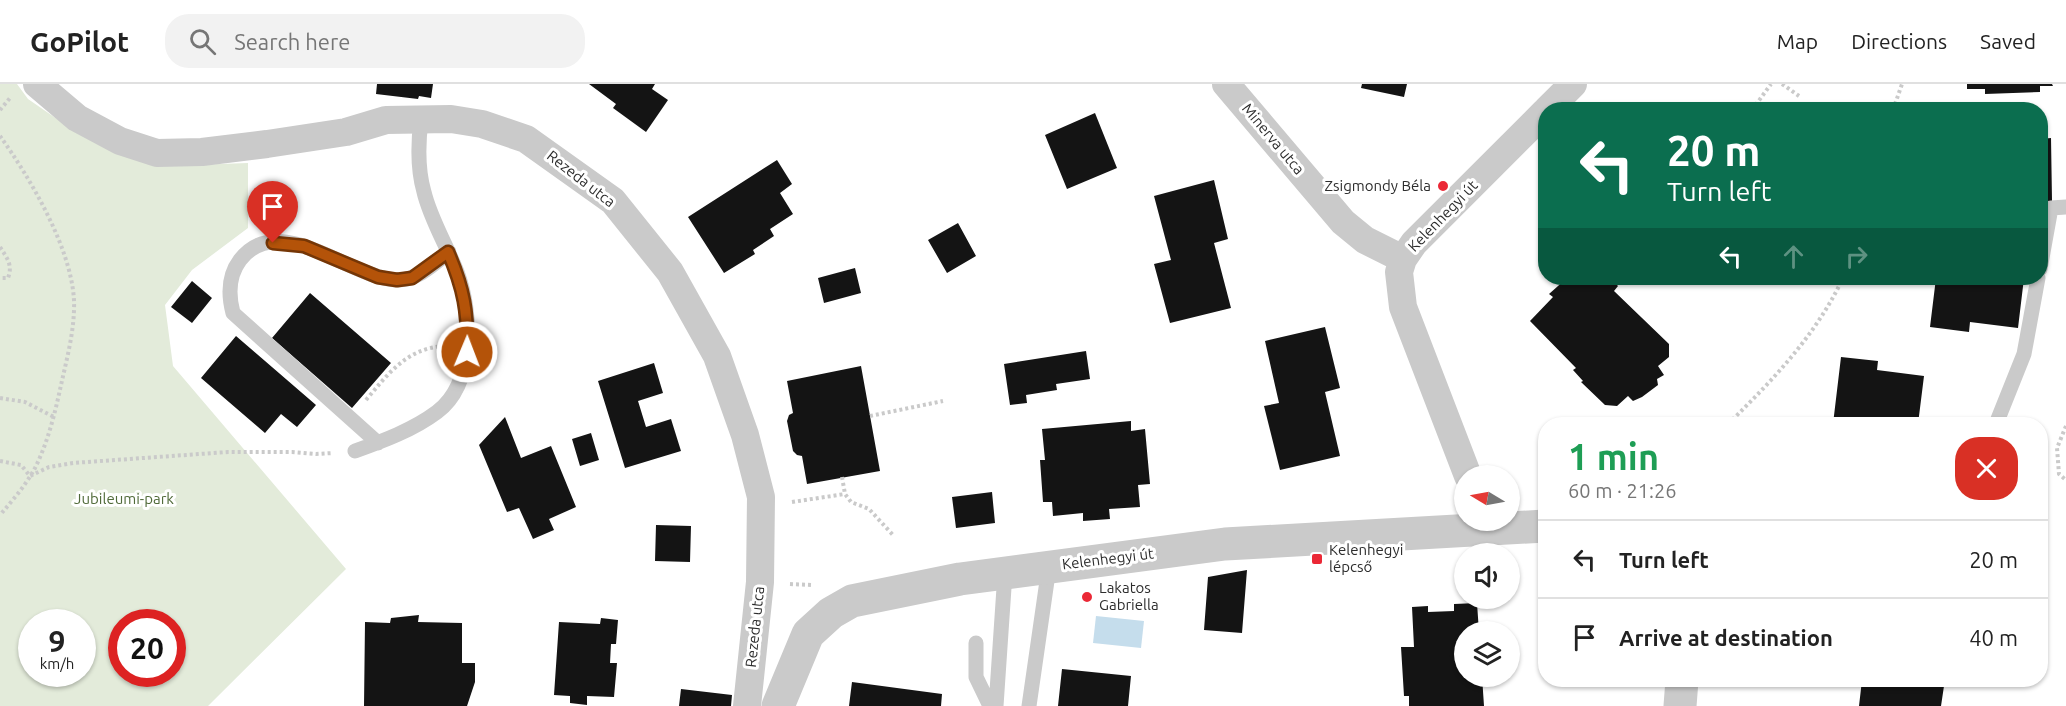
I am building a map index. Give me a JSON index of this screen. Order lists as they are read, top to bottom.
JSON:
{
  "streets": {
    "street": ["Minerva utca", "Rezeda utca", "Kelenhegyi út"]
  },
  "crossings": [
    ["Minerva utca", "Kelenhegyi út"]
  ],
  "parks": ["Jubileumi-park"],
  "places": {
    "other": ["Zsigmondy Béla", "Lakatos Gabriella"],
    "transit": ["Kelenhegyi lépcső"]
  },
  "north": "left",
  "page": {
    "header": "GoPilot",
    "search": "Search here",
    "nav": ["Map", "Directions", "Saved"],
    "turn": ["20 m", "Turn left"],
    "heading": ["1 min", "60 m · 21:26"],
    "list": [
      {
        "name": "Turn left",
        "value": "20 m"
      },
      {
        "name": "Arrive at destination",
        "value": "40 m"
      }
    ],
    "speed": "9 km/h",
    "limit": "20"
  }
}
